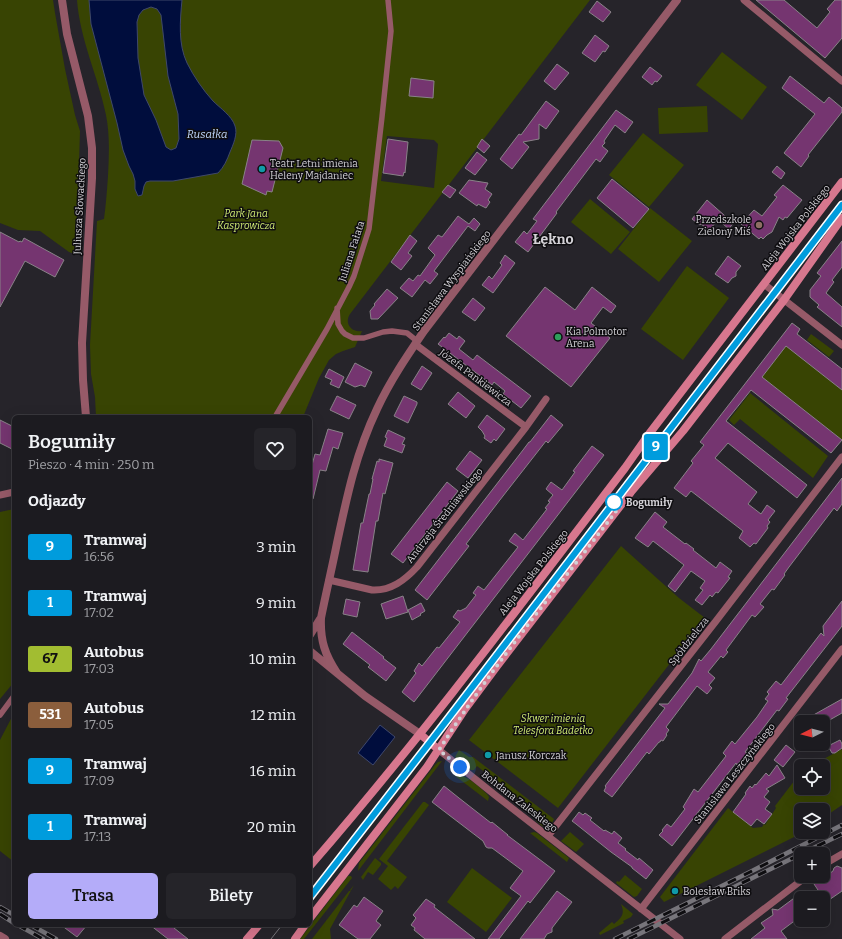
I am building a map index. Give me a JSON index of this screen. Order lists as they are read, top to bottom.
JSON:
{
  "streets": {
    "main road": ["Aleja Wojska Polskiego", "Bohdana Zaleskiego"],
    "street": [
      "Juliusza Słowackiego",
      "Juliana Fałata",
      "Stanisława Wyspiańskiego",
      "Józefa Pankiewicza",
      "Andrzeja Średniawskiego",
      "Spółdzielcza",
      "Stanisława Leszczyńskiego"
    ]
  },
  "crossings": [
    ["Aleja Wojska Polskiego", "Bohdana Zaleskiego"],
    ["Stanisława Wyspiańskiego", "Józefa Pankiewicza"],
    ["Stanisława Wyspiańskiego", "Andrzeja Średniawskiego"],
    ["Stanisława Wyspiańskiego", "Bohdana Zaleskiego"],
    ["Józefa Pankiewicza", "Andrzeja Średniawskiego"],
    ["Spółdzielcza", "Bohdana Zaleskiego"],
    ["Stanisława Leszczyńskiego", "Bohdana Zaleskiego"]
  ],
  "districts": ["Łękno"],
  "water": ["Rusałka"],
  "parks": ["Park Jana Kasprowicza", "Skwer imienia Telesfora Badetko"],
  "places": [
    "Teatr Letni imienia Heleny Majdaniec",
    "Przedszkole Zielony Miś",
    "Kia Polmotor Arena",
    "Bogumiły",
    "Janusz Korczak",
    "Bolesław Briks"
  ],
  "lines": ["tram line 9"],
  "north": "left",
  "page": {
    "on_map": "9",
    "heading": [
      ["Bogumiły", "Pieszo · 4 min · 250 m"],
      "Odjazdy"
    ],
    "list": [
      {
        "mark": "9",
        "name": "Tramwaj",
        "note": "16:56",
        "value": "3 min"
      },
      {
        "mark": "1",
        "name": "Tramwaj",
        "note": "17:02",
        "value": "9 min"
      },
      {
        "mark": "67",
        "name": "Autobus",
        "note": "17:03",
        "value": "10 min"
      },
      {
        "mark": "531",
        "name": "Autobus",
        "note": "17:05",
        "value": "12 min"
      },
      {
        "mark": "9",
        "name": "Tramwaj",
        "note": "17:09",
        "value": "16 min"
      },
      {
        "mark": "1",
        "name": "Tramwaj",
        "note": "17:13",
        "value": "20 min"
      }
    ],
    "map_buttons": ["+", "−"],
    "buttons": ["Trasa", "Bilety"]
  }
}
